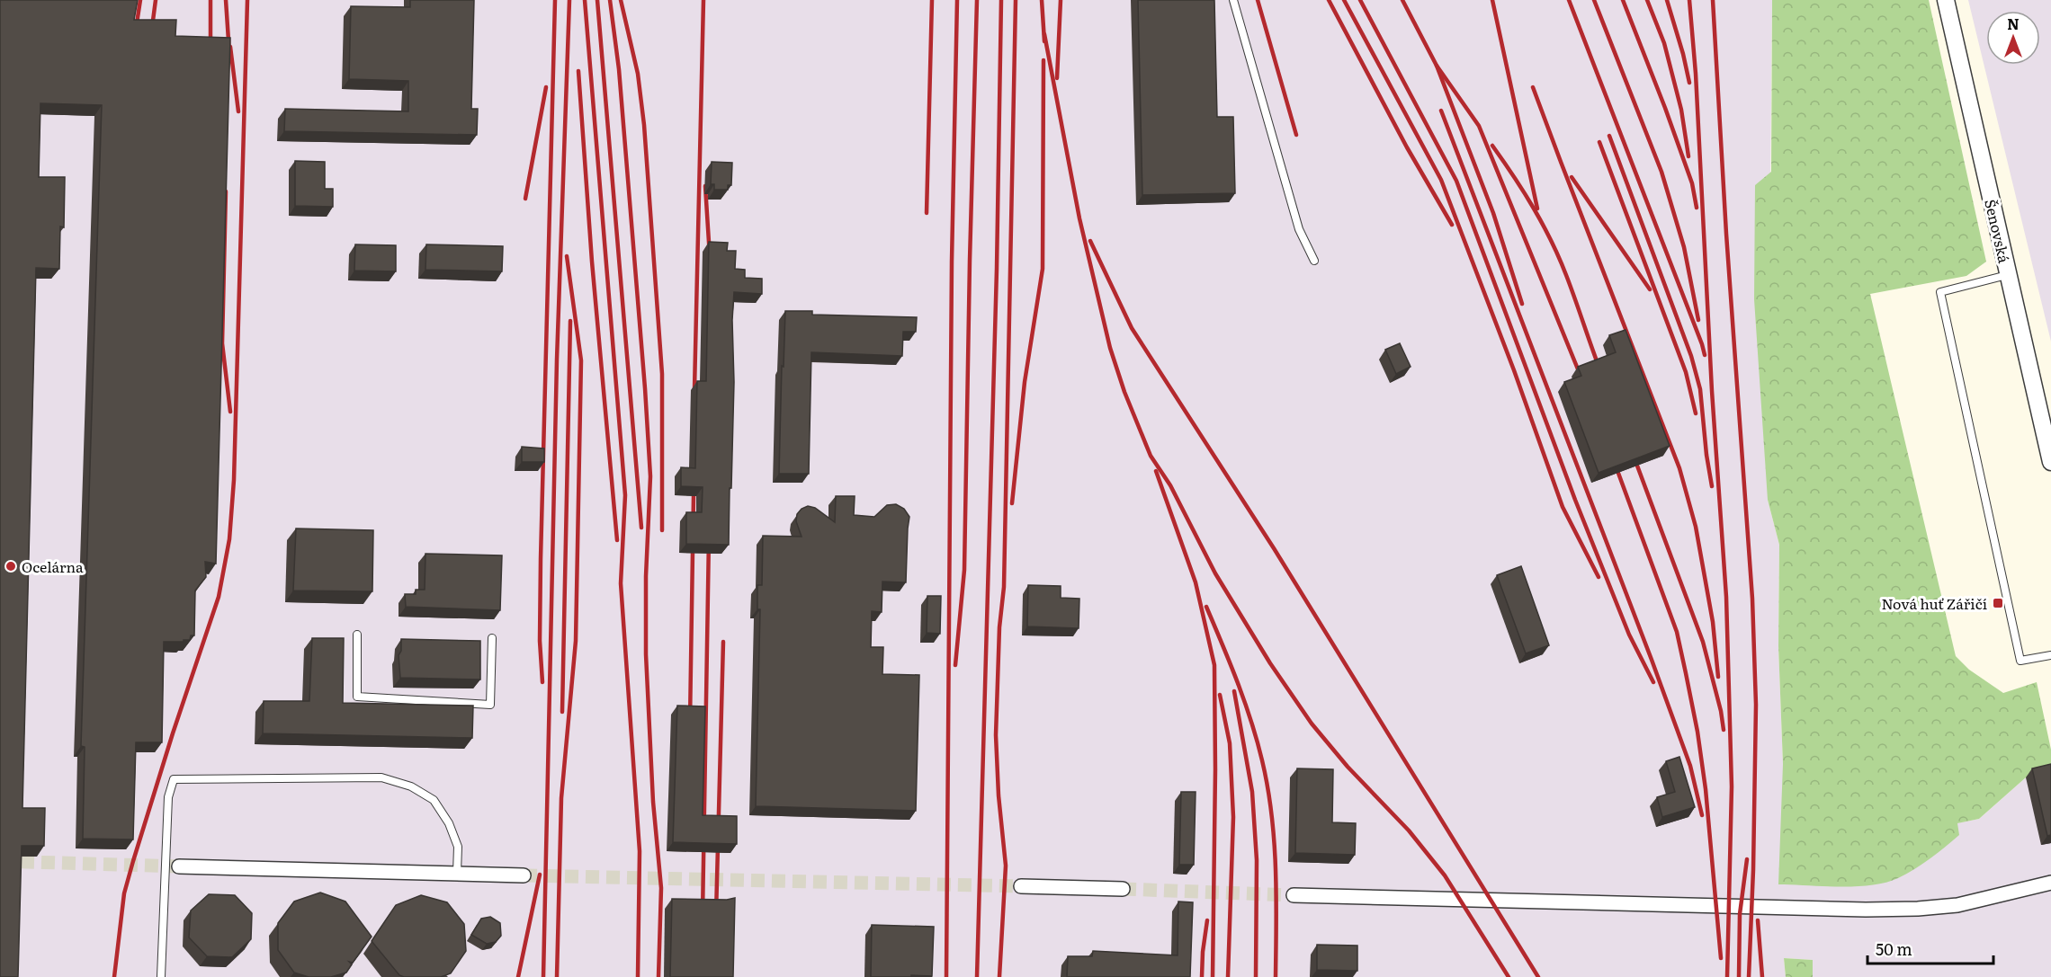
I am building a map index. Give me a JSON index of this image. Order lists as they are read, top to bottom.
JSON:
{
  "streets": {
    "street": ["Šenovská"]
  },
  "places": {
    "other": ["Ocelárna"],
    "transit": ["Nová huť Zářičí"]
  },
  "scale_bar": "50 m",
  "north": "top"
}
